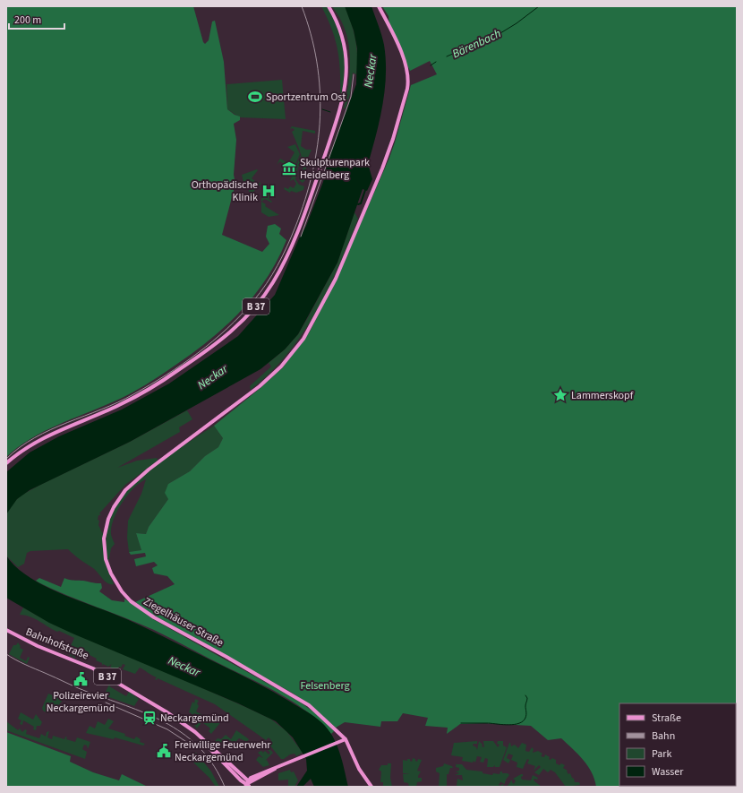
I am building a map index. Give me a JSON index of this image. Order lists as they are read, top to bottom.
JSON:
{
  "streets": {
    "main road": ["B 37", "Ziegelhäuser Straße", "Bahnhofstraße"]
  },
  "water": ["Bärenbach", "Neckar"],
  "parks": ["Felsenberg"],
  "places": {
    "sports": ["Sportzentrum Ost"],
    "museum": ["Skulpturenpark Heidelberg"],
    "hospital": ["Orthopädische Klinik"],
    "place": ["Lammerskopf"],
    "public building": ["Polizeirevier Neckargemünd", "Freiwillige Feuerwehr Neckargemünd"],
    "station": ["Neckargemünd"]
  },
  "legend": [
    "Straße",
    "Bahn",
    "Park",
    "Wasser"
  ],
  "scale_bar": "200 m"
}
